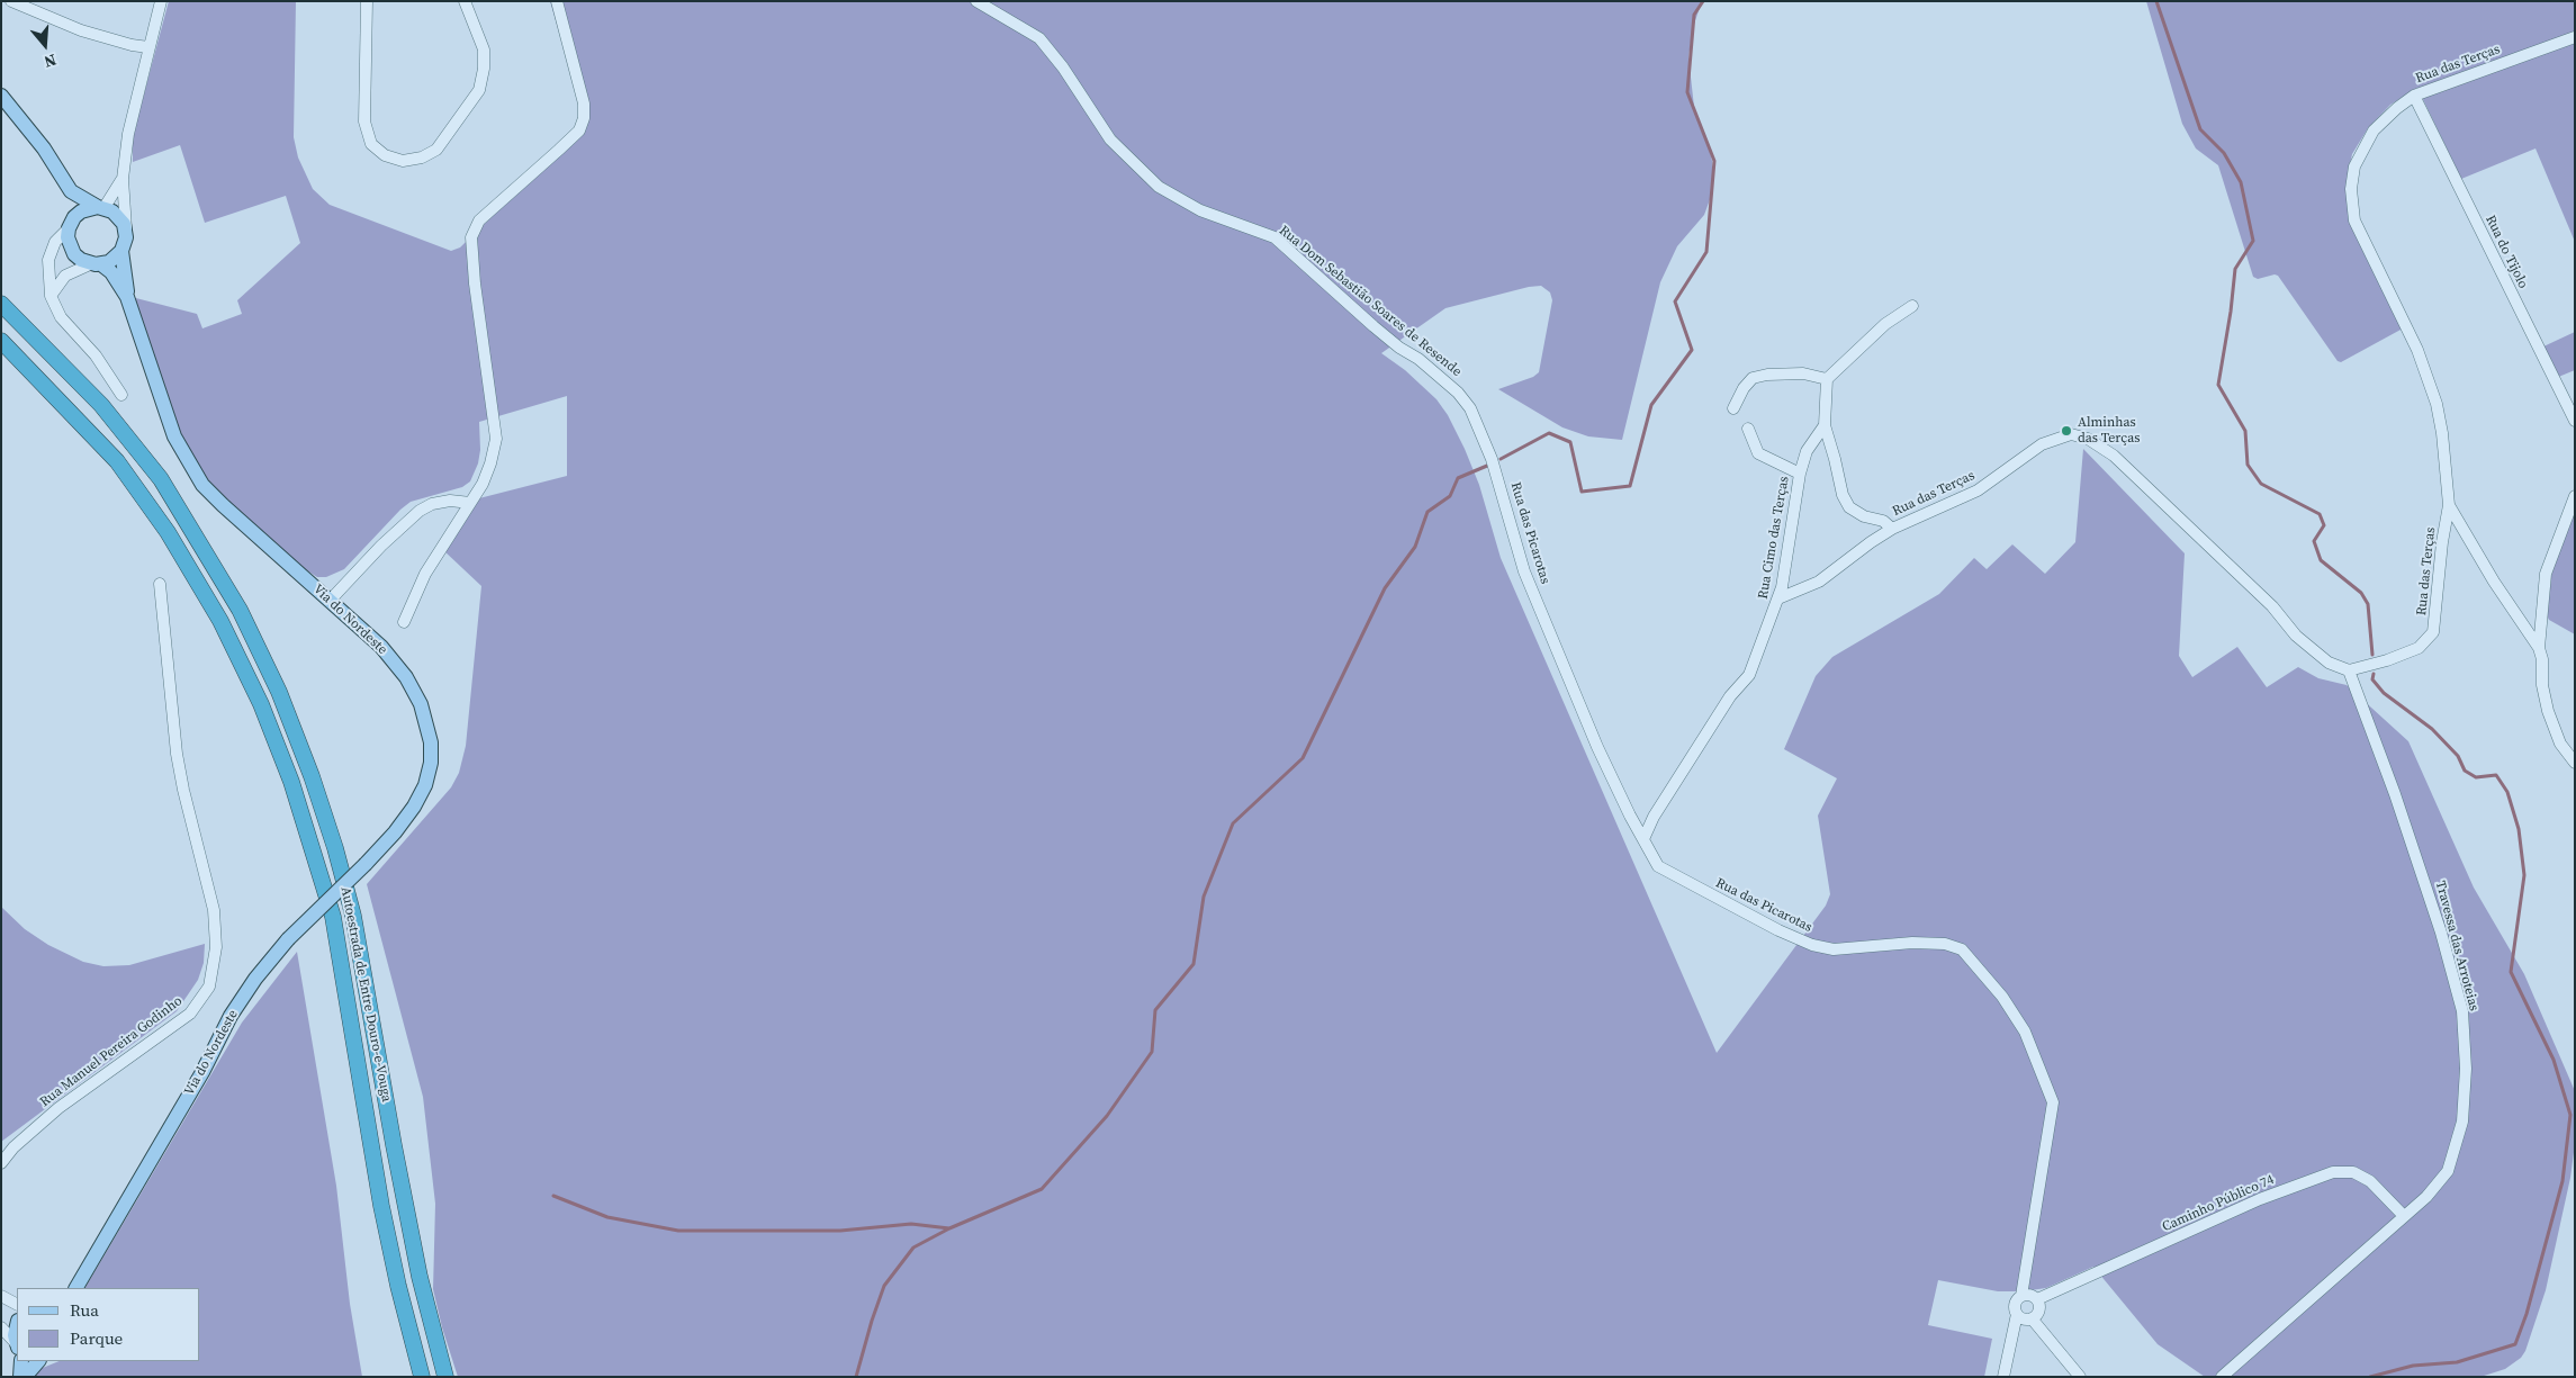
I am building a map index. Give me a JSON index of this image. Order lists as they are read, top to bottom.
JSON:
{
  "streets": {
    "highway": ["Autoestrada de Entre Douro-e-Vouga"],
    "main road": ["Via do Nordeste"],
    "street": [
      "Rua das Terças",
      "Rua do Tijolo",
      "Rua Dom Sebastião Soares de Resende",
      "Rua das Picarotas",
      "Rua Cimo das Terças",
      "Travessa das Arroteias",
      "Rua Manuel Pereira Godinho",
      "Caminho Público 74"
    ]
  },
  "crossings": [
    ["Rua das Terças", "Rua do Tijolo"],
    ["Rua das Terças", "Rua Cimo das Terças"],
    ["Rua das Terças", "Travessa das Arroteias"],
    ["Rua Dom Sebastião Soares de Resende", "Rua das Picarotas"],
    ["Rua das Picarotas", "Rua Cimo das Terças"],
    ["Rua das Picarotas", "Caminho Público 74"],
    ["Travessa das Arroteias", "Caminho Público 74"]
  ],
  "places": ["Alminhas das Terças"],
  "legend": ["Rua", "Parque"],
  "north": "bottom"
}
